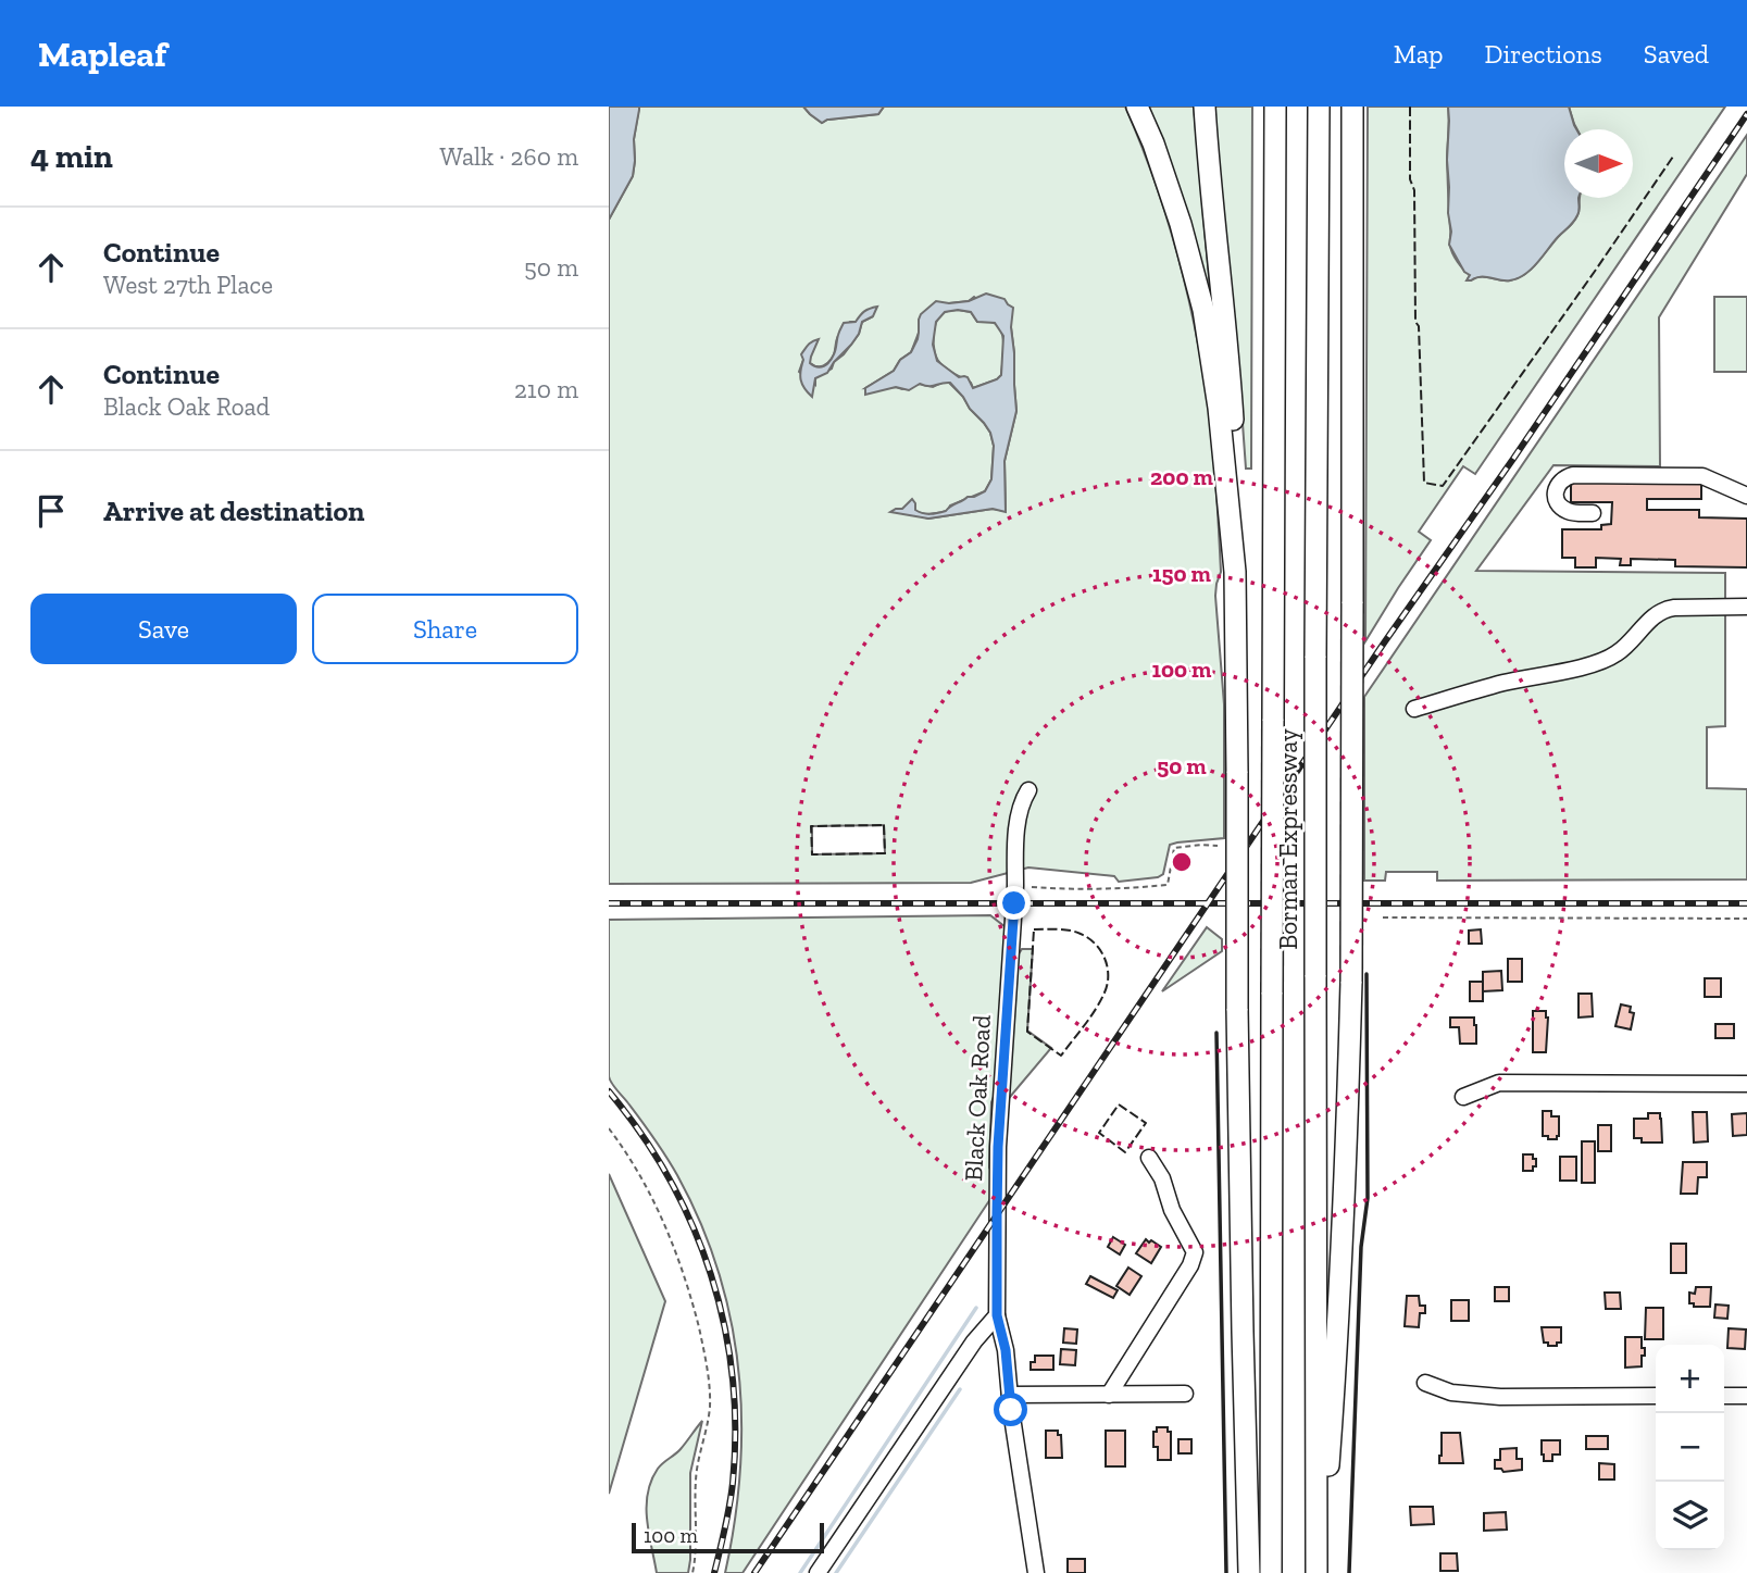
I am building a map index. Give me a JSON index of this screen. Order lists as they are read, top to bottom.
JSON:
{
  "streets": {
    "highway": ["Borman Expressway"],
    "street": ["Black Oak Road"]
  },
  "scale_bar": "100 m",
  "north": "right",
  "page": {
    "header": "Mapleaf",
    "nav": ["Map", "Directions", "Saved"],
    "heading": ["4 min", "Walk · 260 m"],
    "list": [
      ["Continue", "West 27th Place", "50 m"],
      ["Continue", "Black Oak Road", "210 m"],
      "Arrive at destination"
    ],
    "buttons": ["Save", "Share"],
    "map_buttons": ["+", "−"],
    "scale": "100 m"
  },
  "rings": [
    "200 m",
    "150 m",
    "100 m",
    "50 m"
  ]
}
